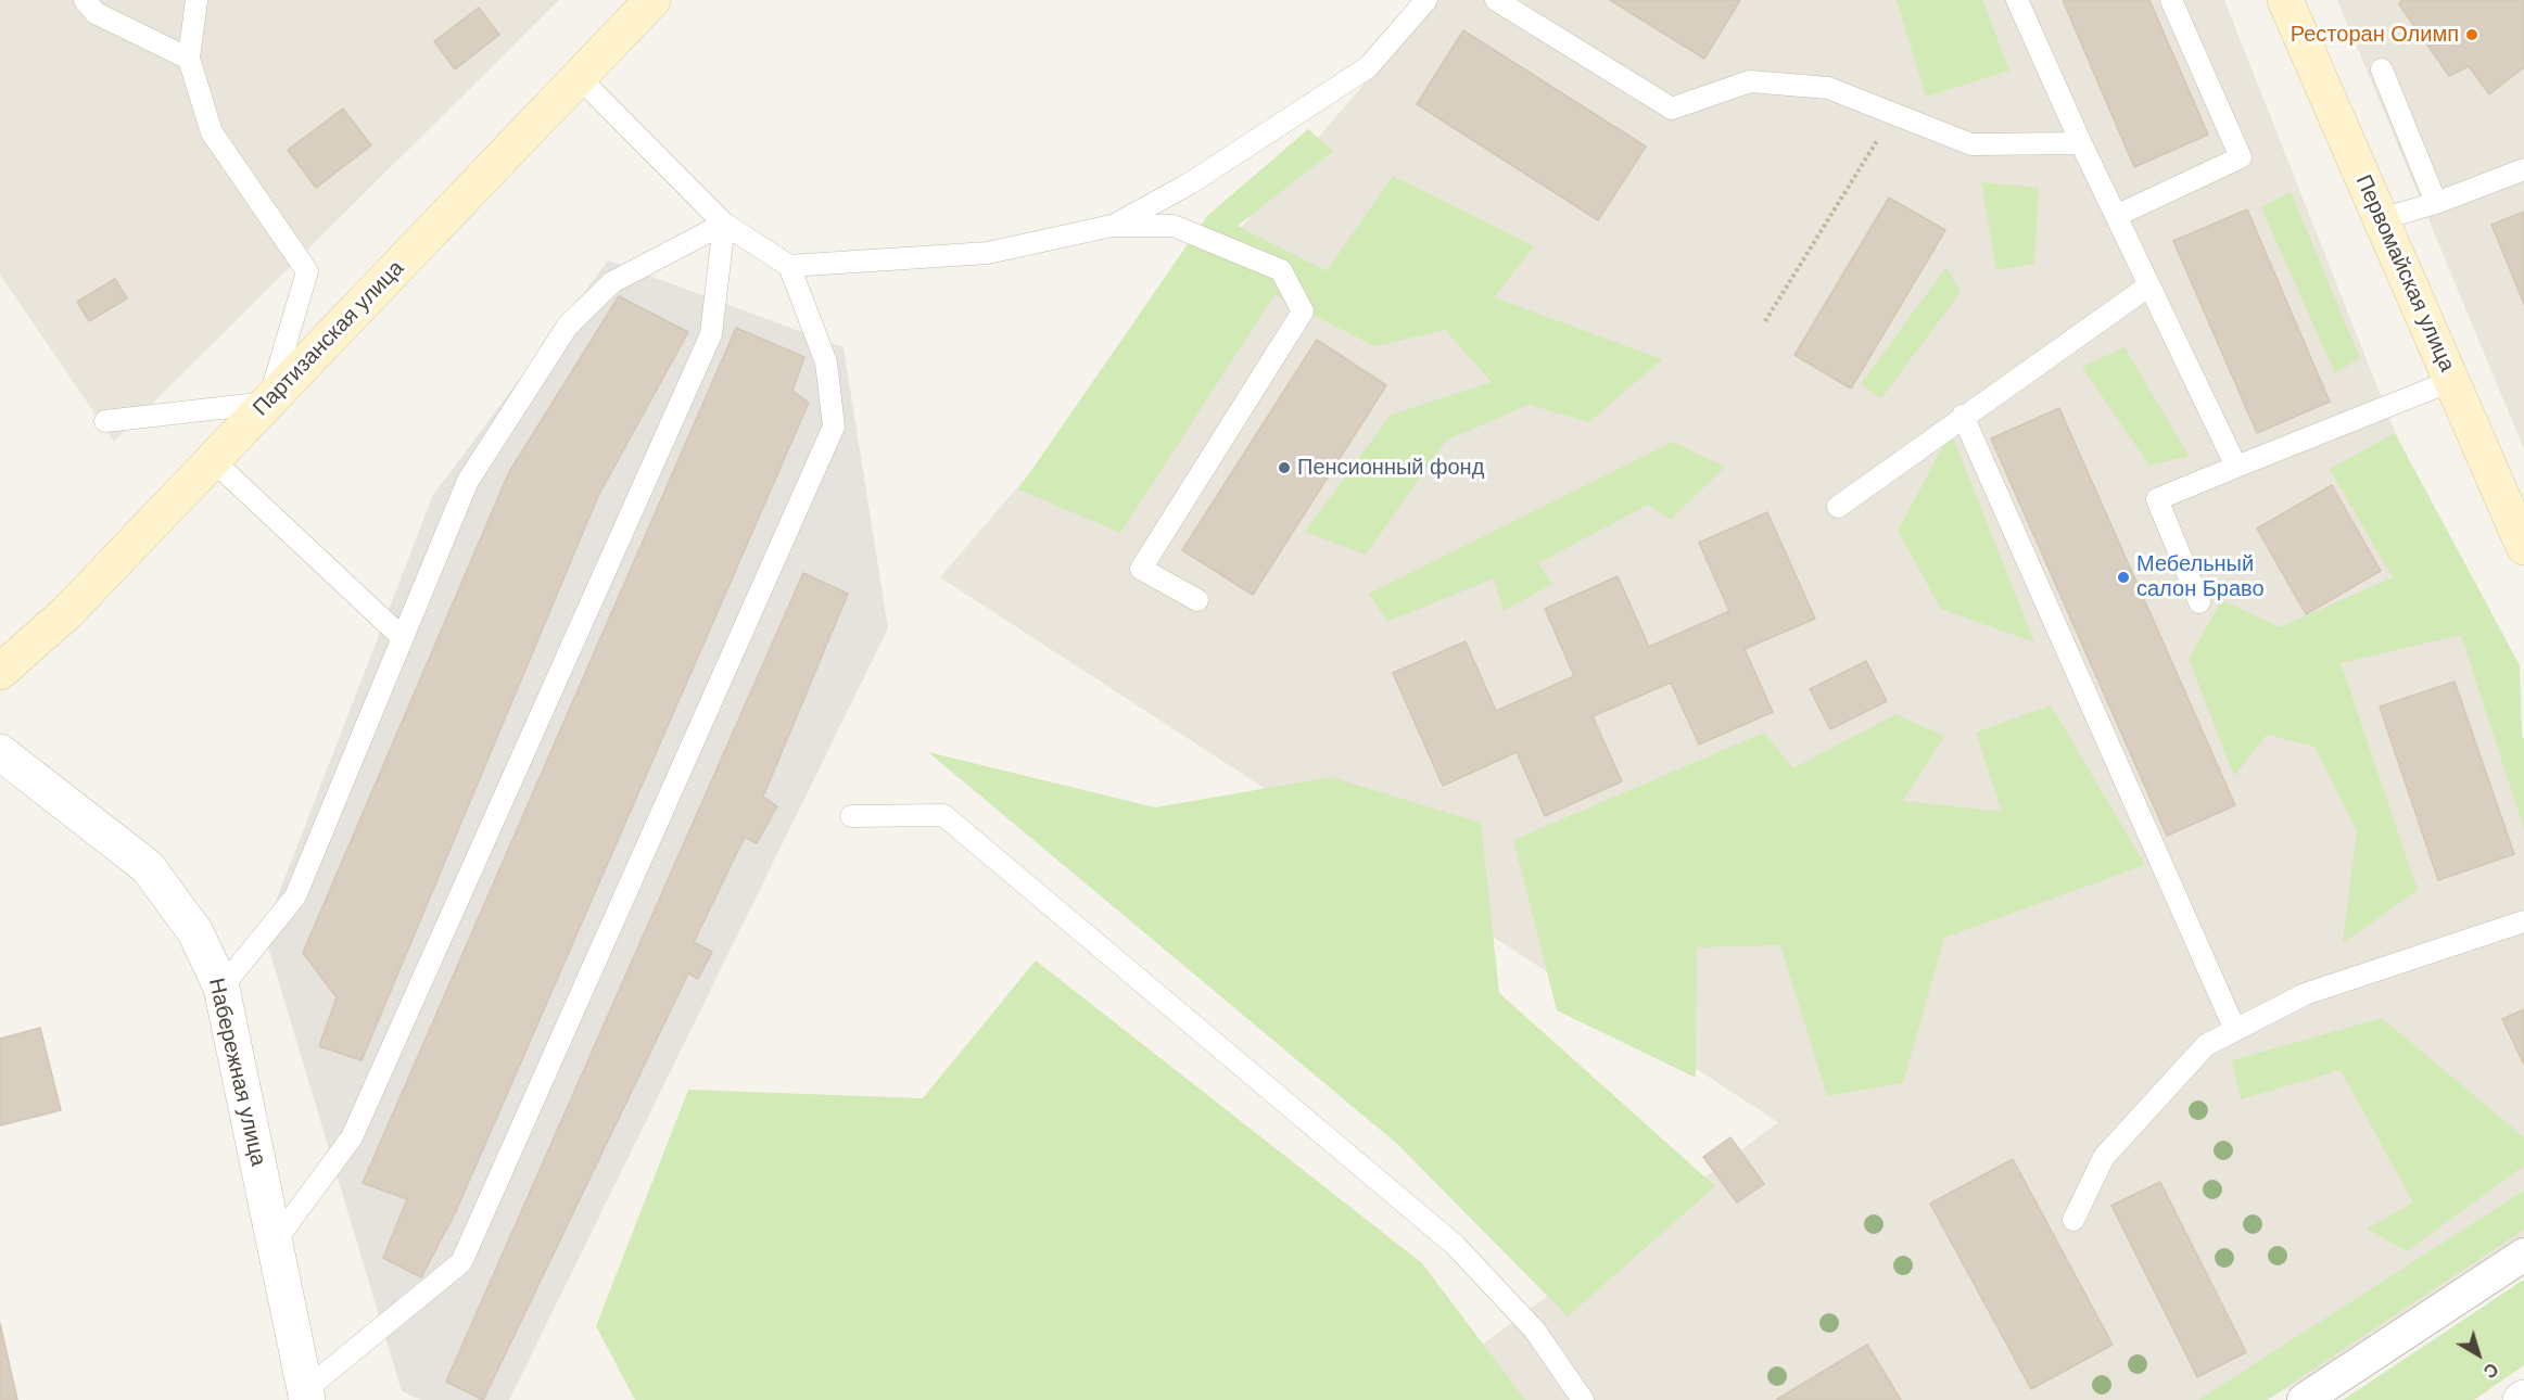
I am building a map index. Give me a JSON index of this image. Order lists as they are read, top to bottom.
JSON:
{
  "streets": {
    "main road": ["Первомайская улица", "Партизанская улица"],
    "street": ["Набережная улица"]
  },
  "places": ["Ресторан Олимп", "Пенсионный фонд", "Мебельный салон Браво"],
  "north": "bottom right"
}
